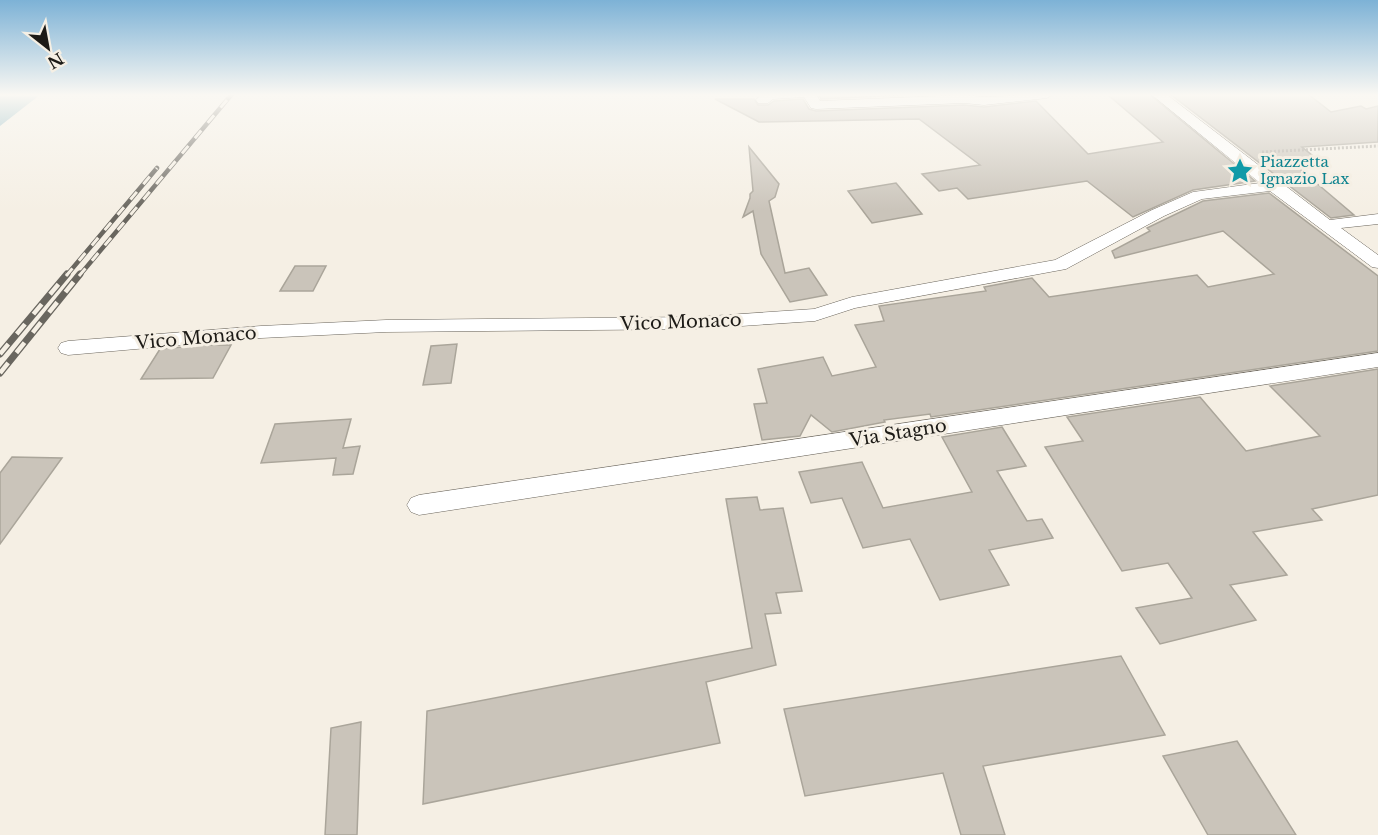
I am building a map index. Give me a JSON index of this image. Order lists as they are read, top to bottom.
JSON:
{
  "streets": {
    "street": ["Vico Monaco", "Via Stagno"]
  },
  "places": {
    "place": ["Piazzetta Ignazio Lax"]
  },
  "north": "bottom right"
}
